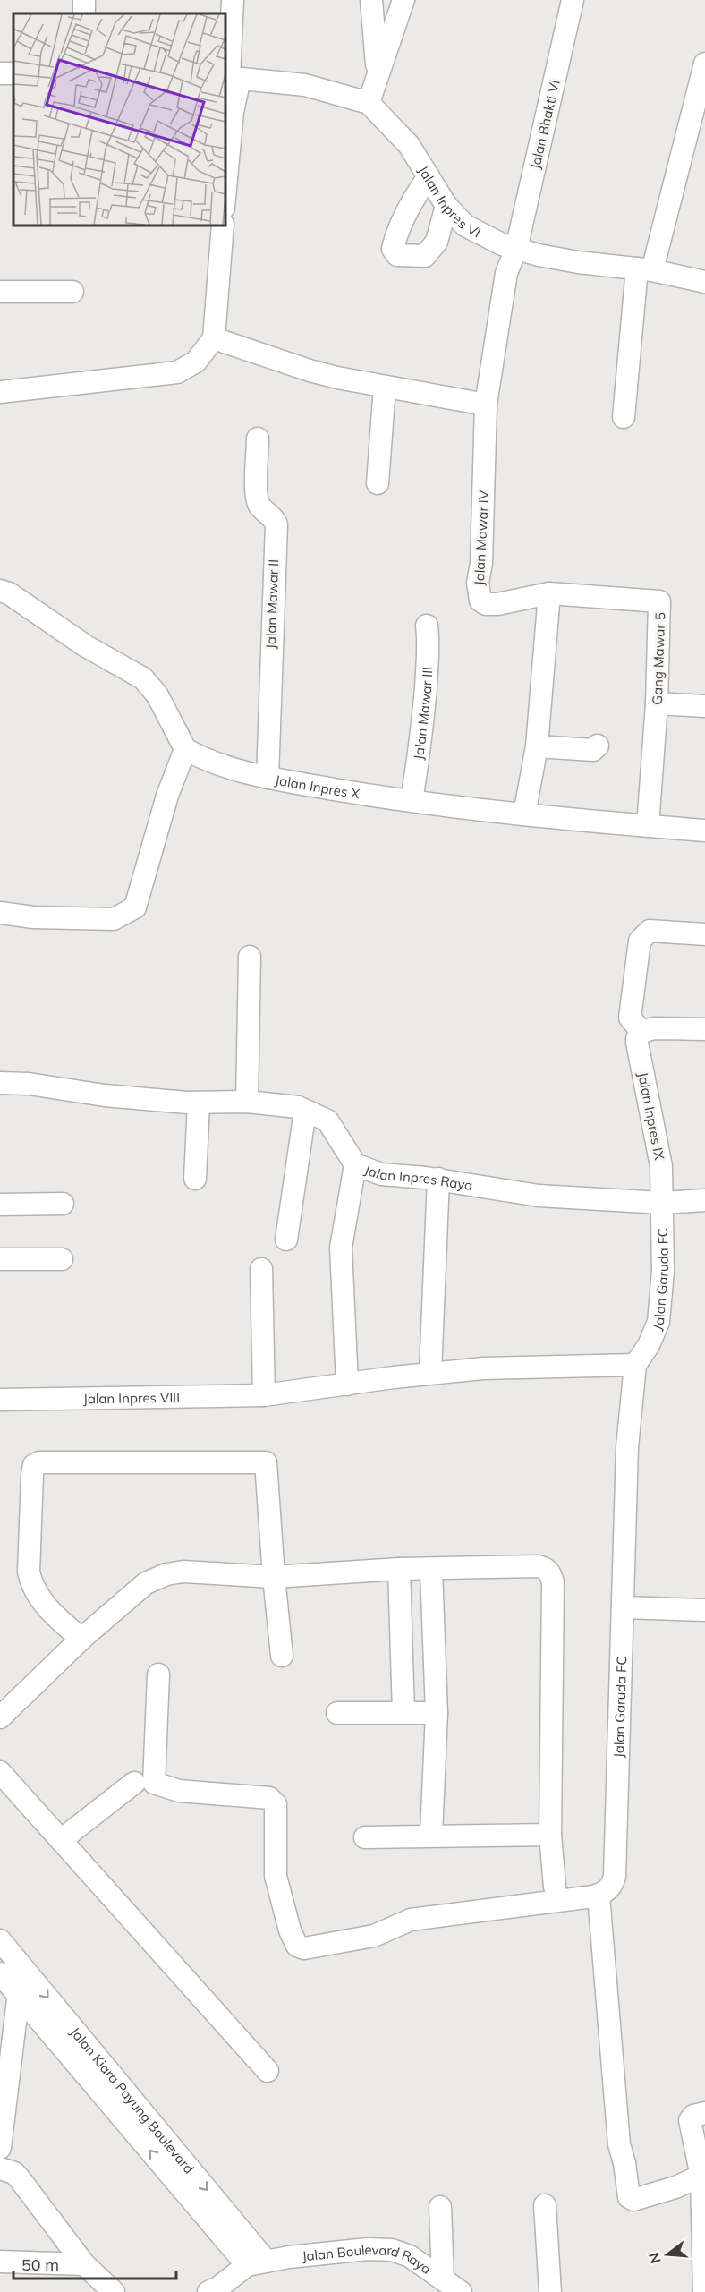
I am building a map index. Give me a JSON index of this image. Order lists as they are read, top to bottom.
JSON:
{
  "streets": {
    "street": [
      "Jalan Bhakti VI",
      "Jalan Inpres VI",
      "Jalan Mawar IV",
      "Jalan Mawar II",
      "Gang Mawar 5",
      "Jalan Mawar III",
      "Jalan Inpres X",
      "Jalan Inpres IX",
      "Jalan Inpres Raya",
      "Jalan Garuda FC",
      "Jalan Inpres VIII",
      "Jalan Kiara Payung Boulevard",
      "Jalan Boulevard Raya"
    ]
  },
  "crossings": [
    ["Jalan Bhakti VI", "Jalan Inpres VI"],
    ["Jalan Bhakti VI", "Jalan Mawar IV"],
    ["Jalan Inpres VI", "Jalan Mawar IV"],
    ["Jalan Mawar IV", "Gang Mawar 5"],
    ["Jalan Mawar II", "Jalan Inpres X"],
    ["Gang Mawar 5", "Jalan Inpres X"],
    ["Jalan Mawar III", "Jalan Inpres X"],
    ["Jalan Inpres IX", "Jalan Inpres Raya"],
    ["Jalan Inpres IX", "Jalan Garuda FC"],
    ["Jalan Inpres Raya", "Jalan Garuda FC"],
    ["Jalan Garuda FC", "Jalan Inpres VIII"],
    ["Jalan Kiara Payung Boulevard", "Jalan Boulevard Raya"]
  ],
  "scale_bar": "50 m",
  "north": "left"
}
